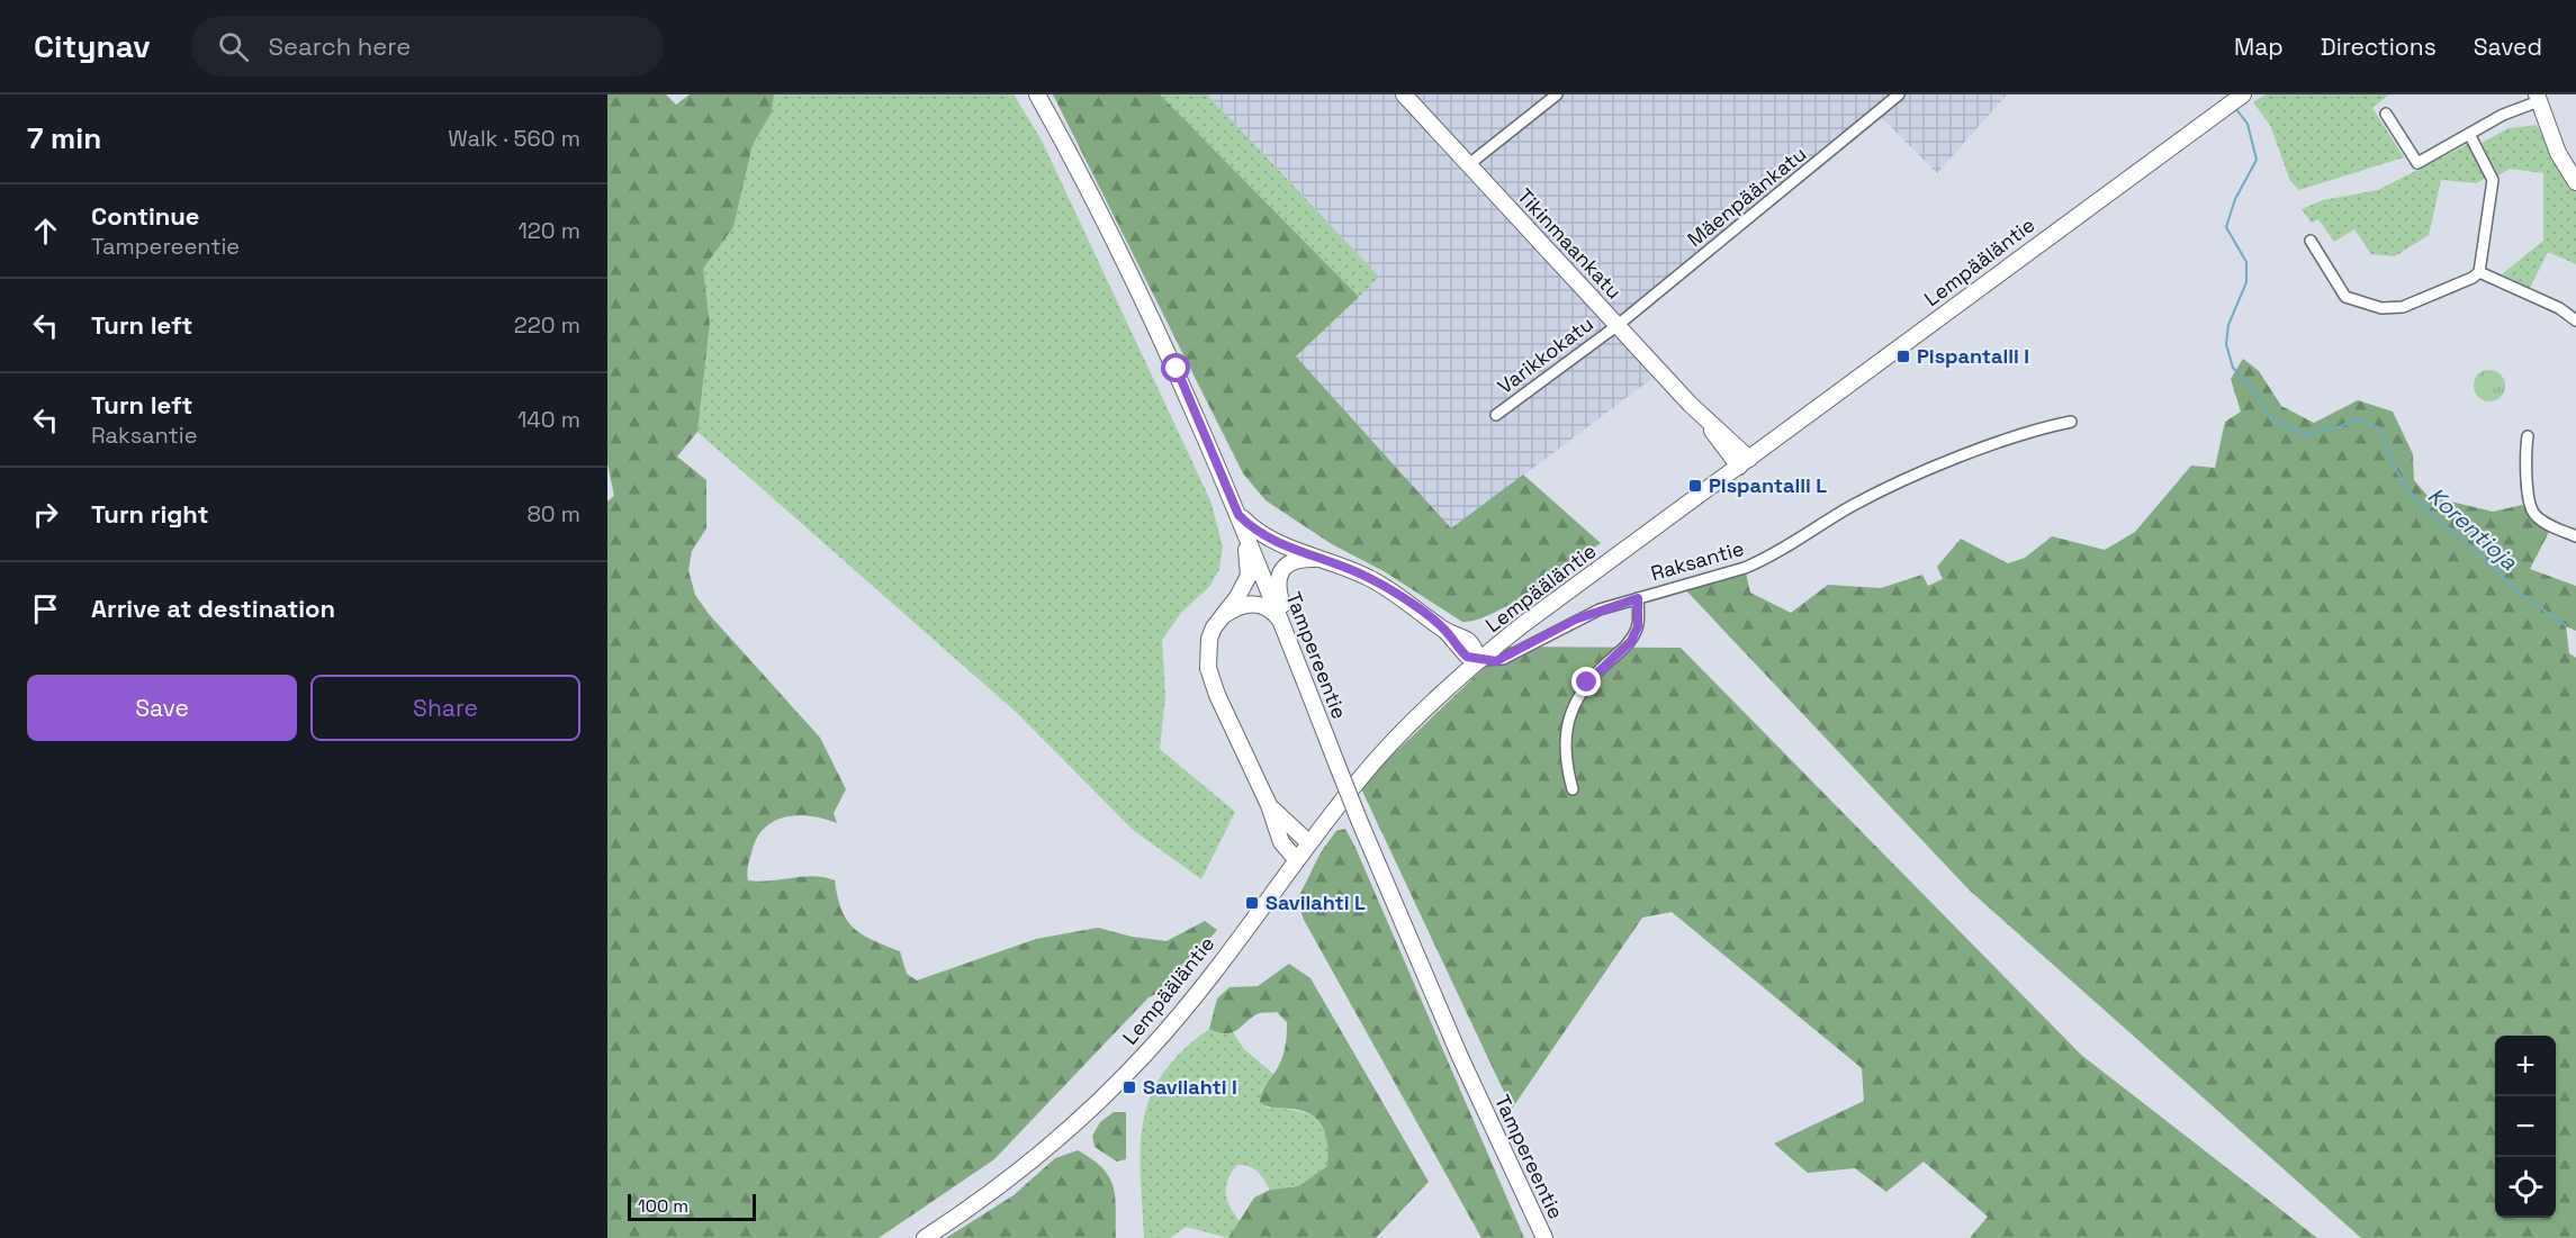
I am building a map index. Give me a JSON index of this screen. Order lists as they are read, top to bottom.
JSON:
{
  "streets": {
    "main road": ["Tikinmaankatu", "Lempääläntie", "Tampereentie"],
    "street": ["Mäenpäänkatu", "Varikkokatu", "Raksantie"]
  },
  "crossings": [
    ["Mäenpäänkatu", "Tikinmaankatu"],
    ["Mäenpäänkatu", "Varikkokatu"],
    ["Tikinmaankatu", "Lempääläntie"],
    ["Tikinmaankatu", "Varikkokatu"],
    ["Lempääläntie", "Raksantie"]
  ],
  "water": ["Korentioja"],
  "places": {
    "transit": [
      "Pispantalli I",
      "Pispantalli L",
      "Savilahti L",
      "Savilahti I"
    ]
  },
  "scale_bar": "100 m",
  "page": {
    "header": "Citynav",
    "search": "Search here",
    "nav": ["Map", "Directions", "Saved"],
    "heading": ["7 min", "Walk · 560 m"],
    "list": [
      ["Continue", "Tampereentie", "120 m"],
      ["Turn left", "220 m"],
      ["Turn left", "Raksantie", "140 m"],
      ["Turn right", "80 m"],
      "Arrive at destination"
    ],
    "buttons": ["Save", "Share"],
    "map_buttons": ["+", "−"],
    "scale": "100 m"
  }
}
